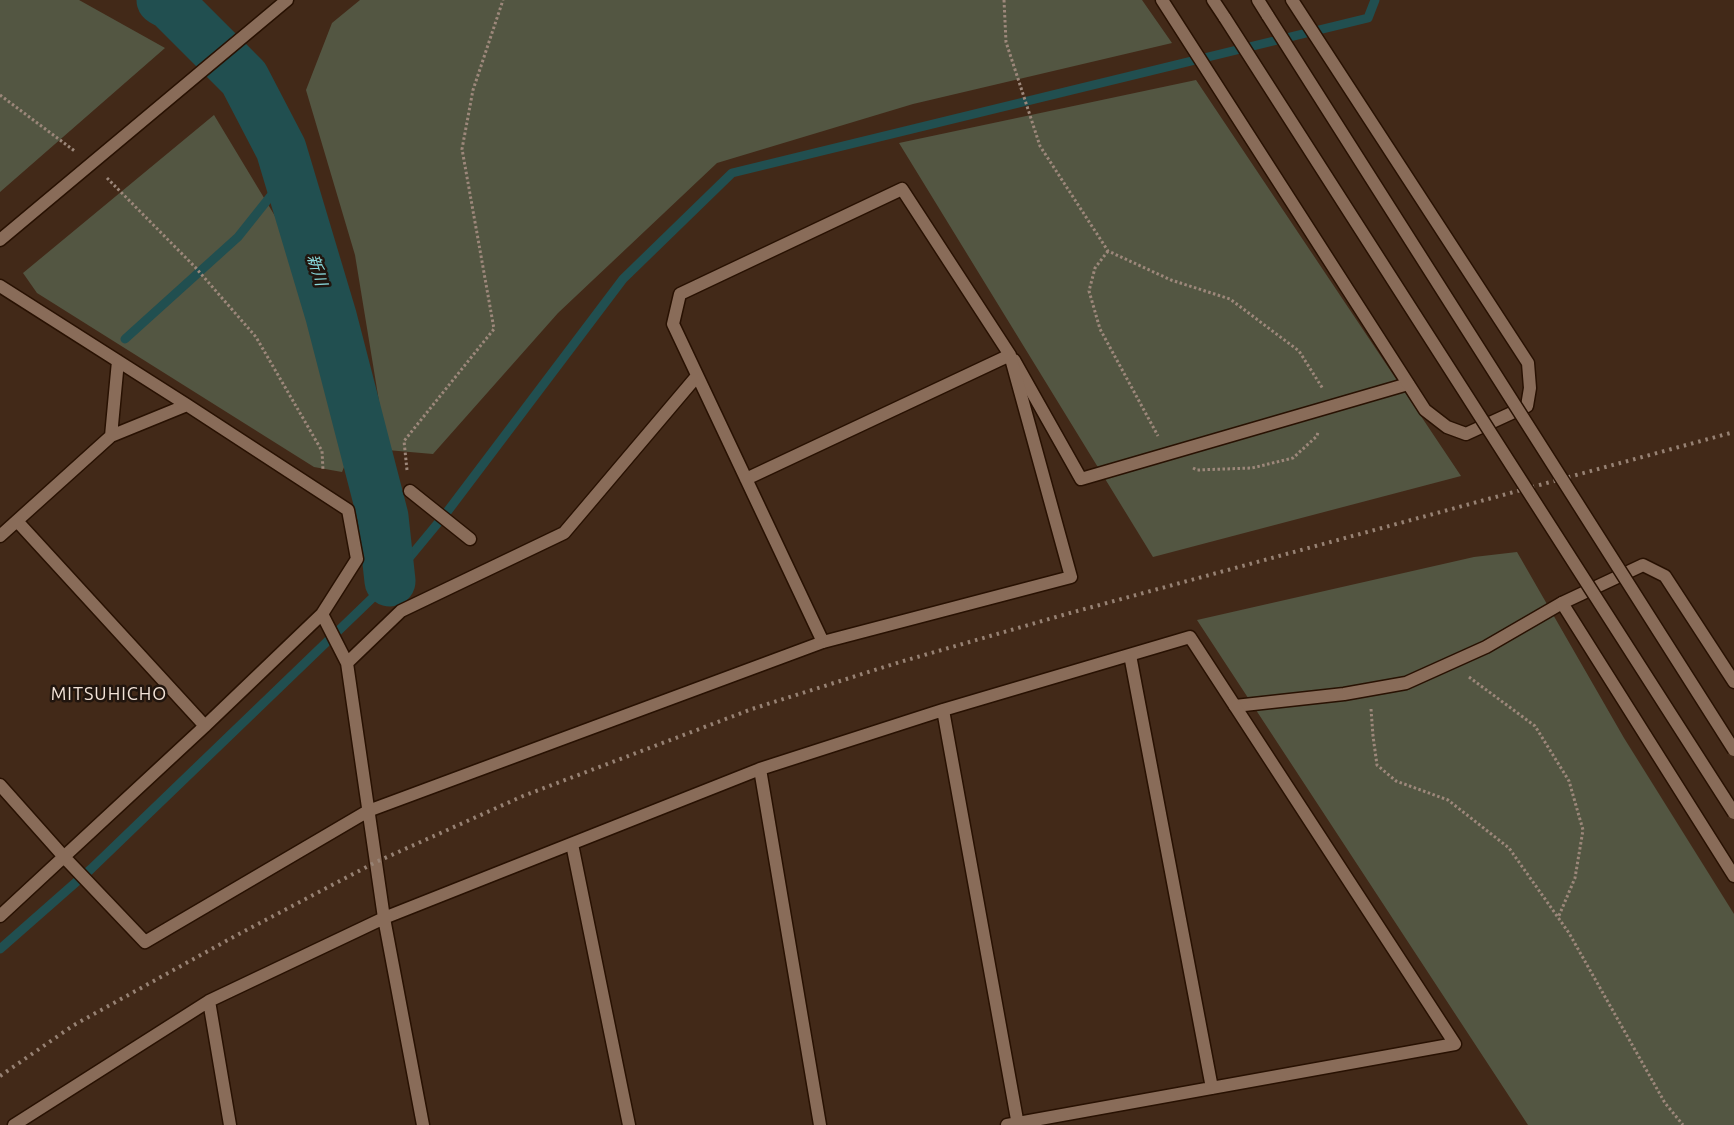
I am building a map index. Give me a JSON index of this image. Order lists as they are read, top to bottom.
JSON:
{
  "districts": ["MITSUHICHO"],
  "water": ["新川"]
}
